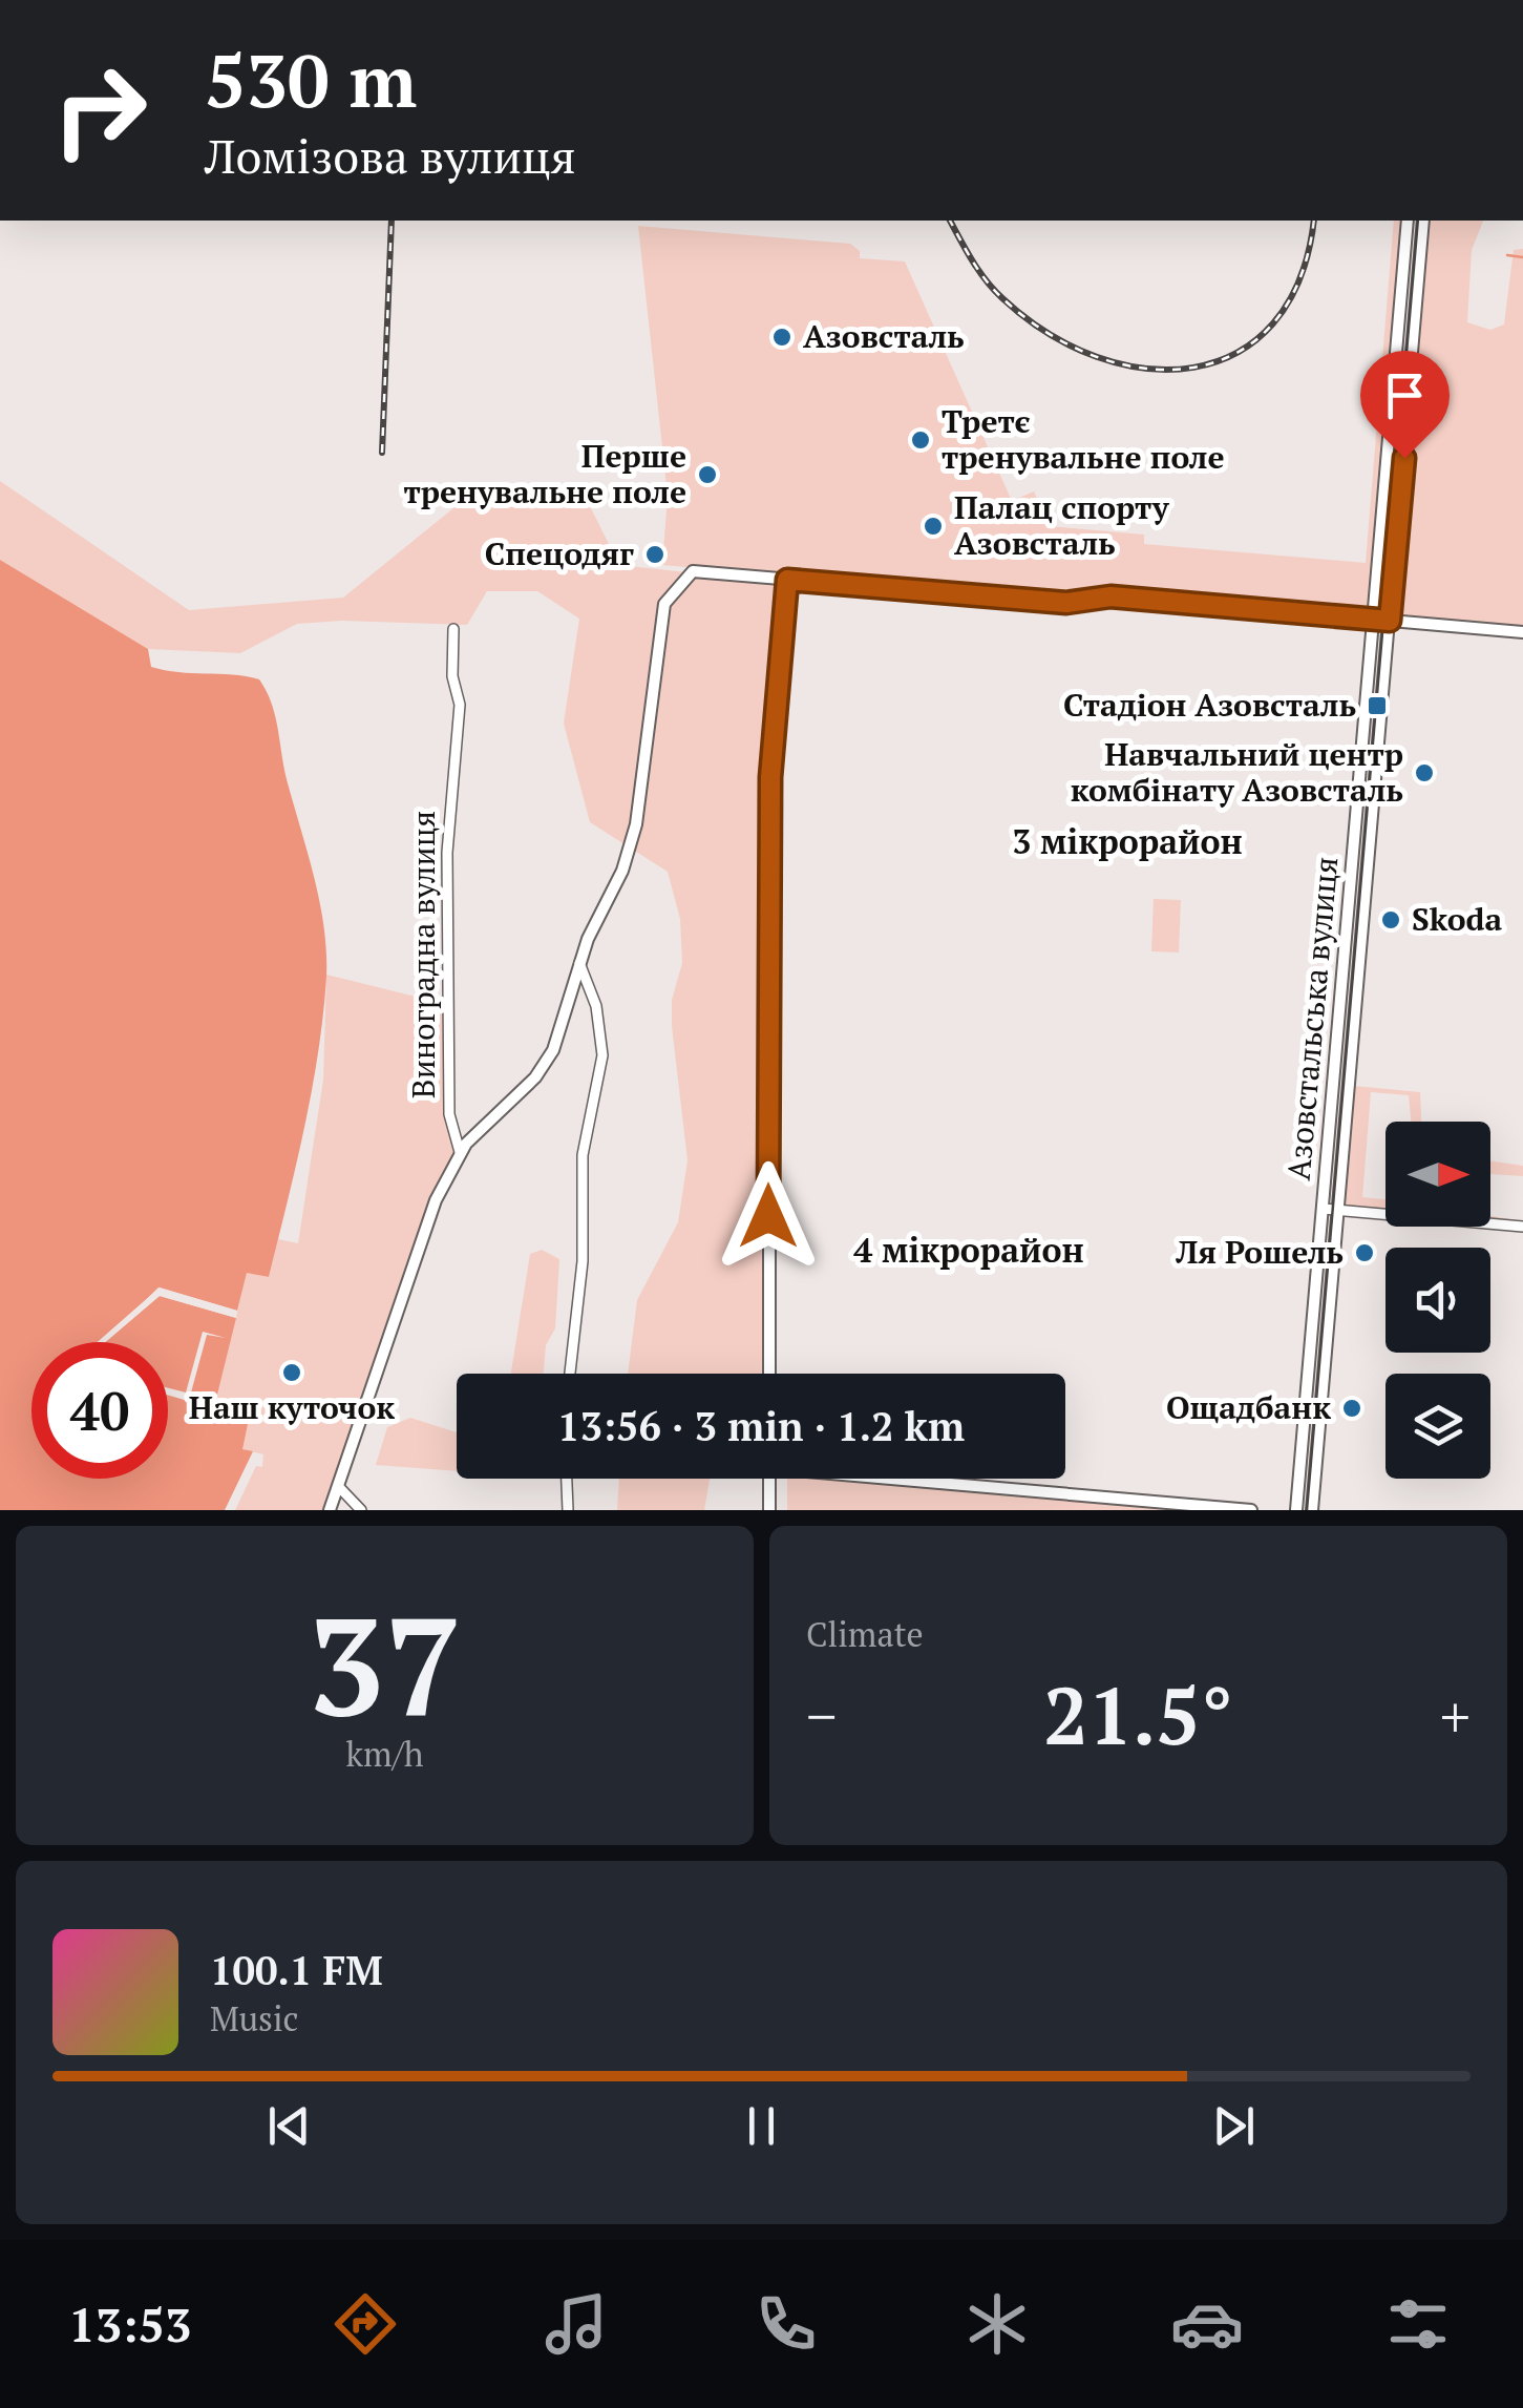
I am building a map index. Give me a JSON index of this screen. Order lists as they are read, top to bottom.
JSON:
{
  "streets": {
    "street": ["Виноградна вулиця", "Азовстальська вулиця"]
  },
  "districts": ["3 мікрорайон", "4 мікрорайон"],
  "places": {
    "other": [
      "Азовсталь",
      "Третє тренувальне поле",
      "Перше тренувальне поле",
      "Палац спорту Азовсталь",
      "Спецодяг",
      "Навчальний центр комбінату Азовсталь",
      "Skoda",
      "Ля Рошель",
      "Наш куточок",
      "Ощадбанк"
    ],
    "transit": ["Стадіон Азовсталь"]
  },
  "north": "right",
  "page": {
    "turn": ["530 m", "Ломізова вулиця"],
    "limit": "40",
    "trip": "13:56 · 3 min · 1.2 km",
    "tile": [
      ["37", "km/h"],
      "Climate"
    ],
    "heat": ["−", "21.5°", "+"],
    "song": ["100.1 FM", "Music"],
    "tabs": "13:53"
  }
}
